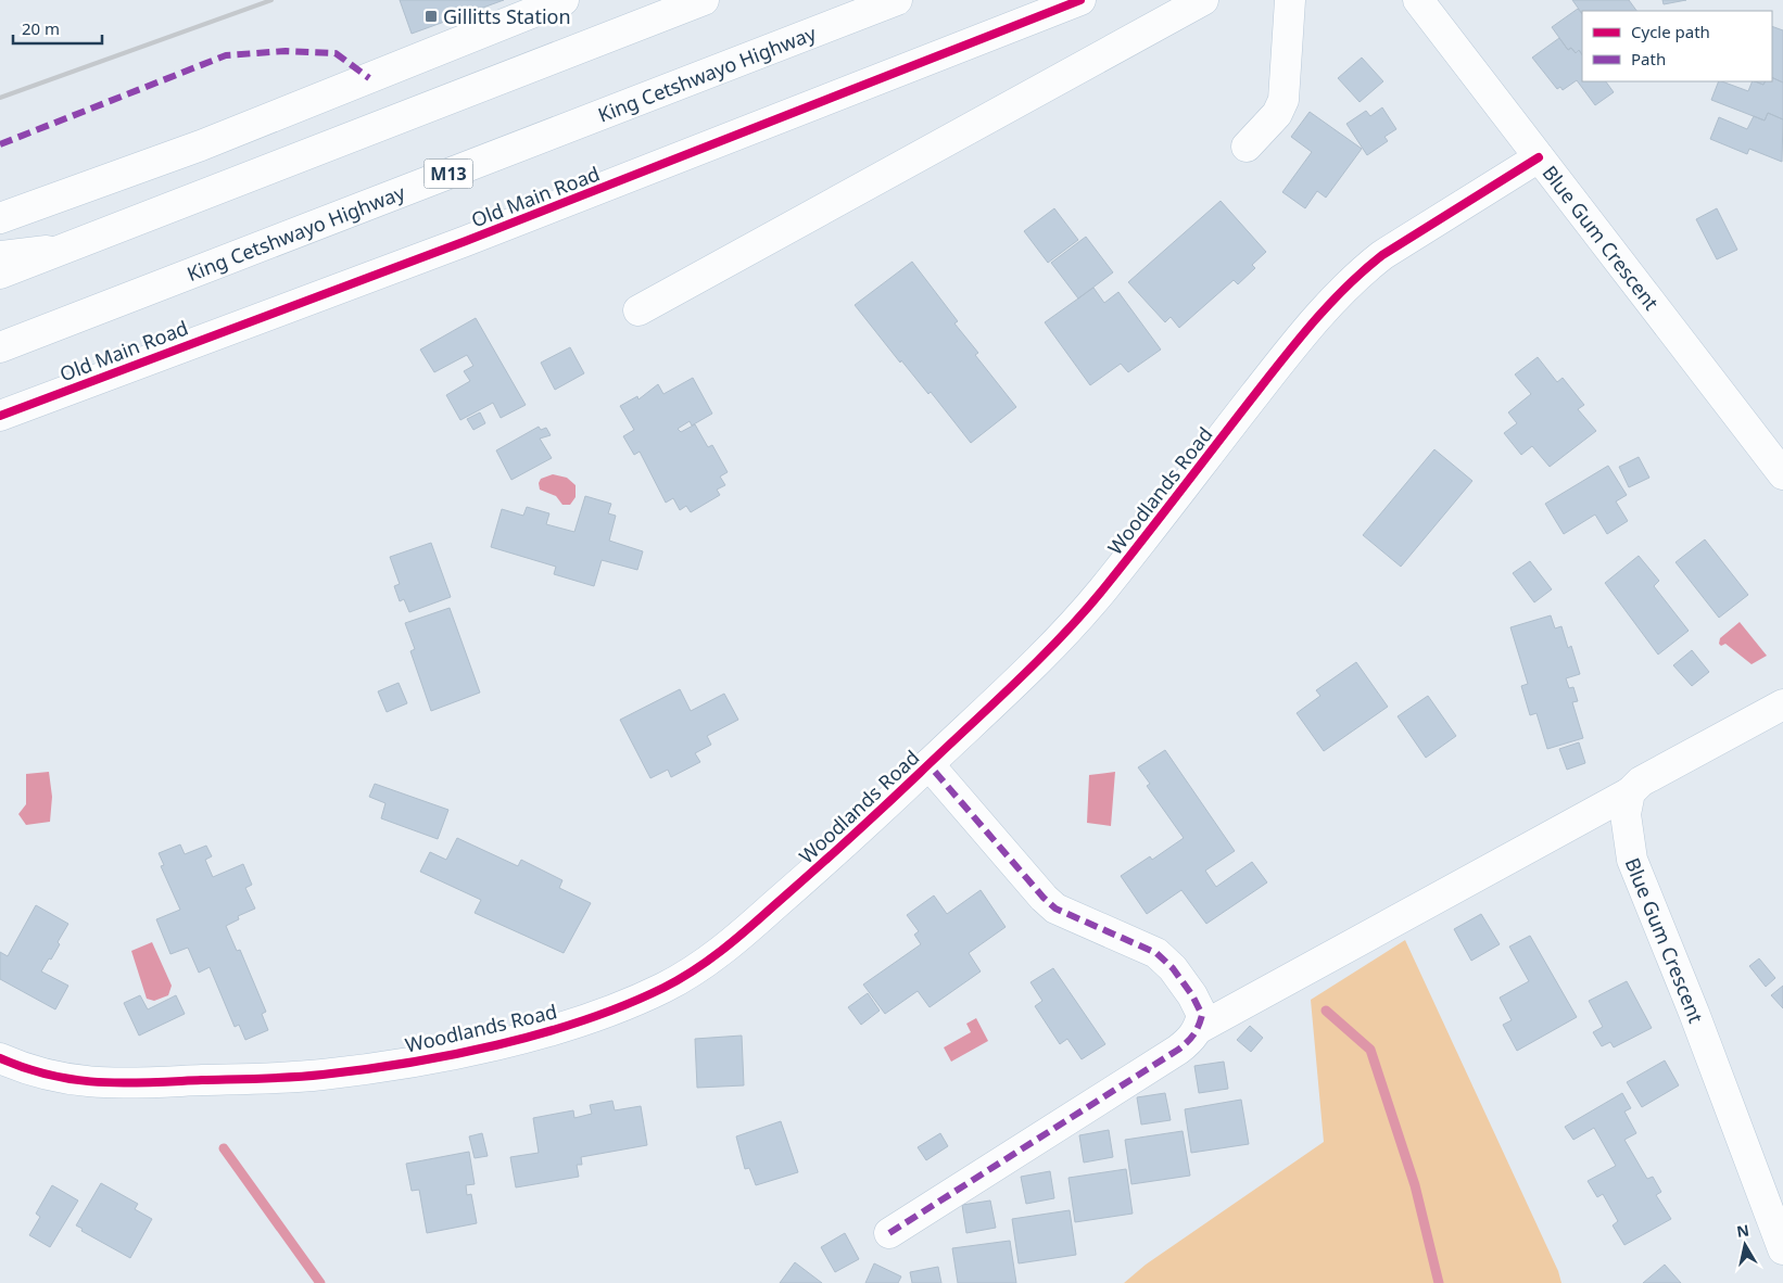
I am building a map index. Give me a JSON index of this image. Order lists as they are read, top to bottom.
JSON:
{
  "streets": {
    "main road": [
      "King Cetshwayo Highway",
      "M13",
      "Old Main Road",
      "Blue Gum Crescent",
      "Woodlands Road"
    ]
  },
  "crossings": [
    ["Blue Gum Crescent", "Woodlands Road"]
  ],
  "places": {
    "transit": ["Gillitts Station"]
  },
  "legend": ["Cycle path", "Path"],
  "scale_bar": "20 m",
  "north": "top"
}
